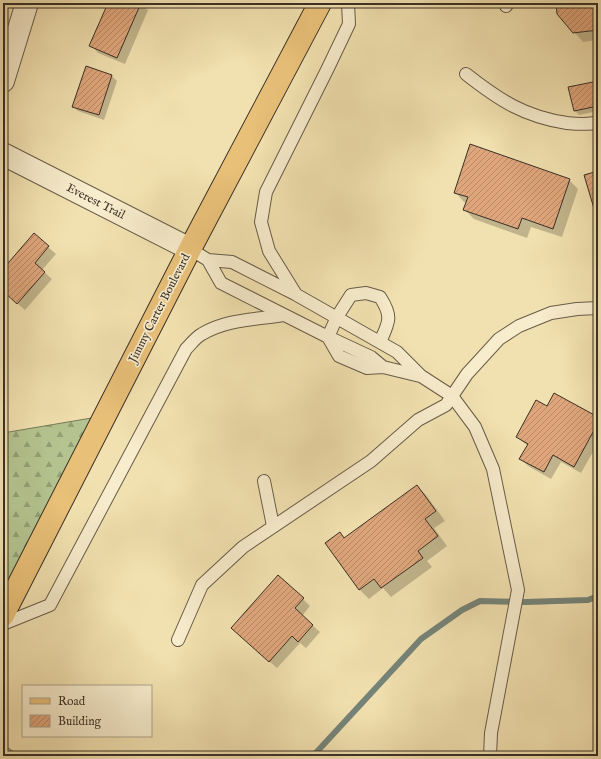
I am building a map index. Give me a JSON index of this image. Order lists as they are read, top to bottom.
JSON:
{
  "streets": {
    "main road": ["Jimmy Carter Boulevard"],
    "street": ["Everest Trail"]
  },
  "crossings": [
    ["Everest Trail", "Jimmy Carter Boulevard"]
  ],
  "legend": ["Road", "Building"]
}
